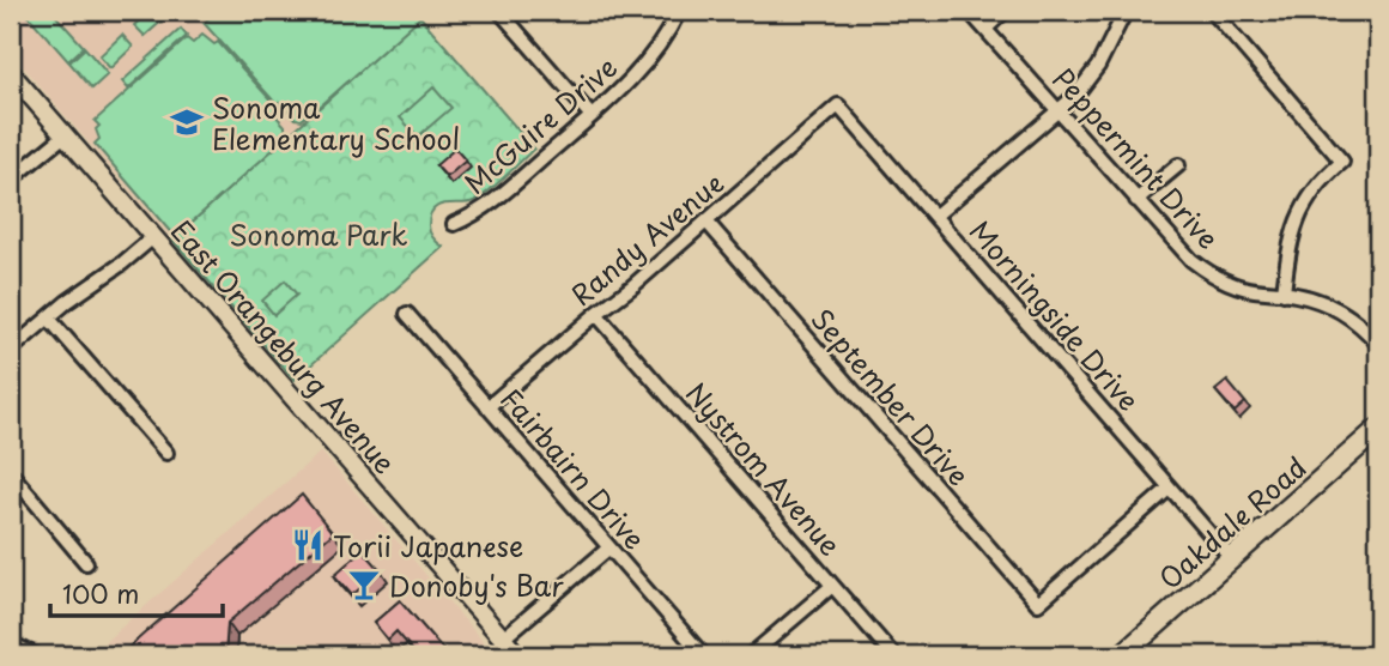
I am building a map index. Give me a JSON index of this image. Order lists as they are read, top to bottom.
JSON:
{
  "streets": {
    "main road": ["Oakdale Road"],
    "street": [
      "McGuire Drive",
      "Peppermint Drive",
      "Randy Avenue",
      "Morningside Drive",
      "East Orangeburg Avenue",
      "September Drive",
      "Fairbairn Drive",
      "Nystrom Avenue"
    ]
  },
  "crossings": [
    ["Randy Avenue", "Morningside Drive"],
    ["Randy Avenue", "September Drive"],
    ["Randy Avenue", "Fairbairn Drive"],
    ["Randy Avenue", "Nystrom Avenue"],
    ["Morningside Drive", "September Drive"],
    ["Morningside Drive", "Oakdale Road"]
  ],
  "parks": ["Sonoma Park"],
  "places": {
    "school or university": ["Sonoma Elementary School"],
    "restaurant": ["Torii Japanese"],
    "bar": ["Donoby's Bar"]
  },
  "scale_bar": "100 m"
}
